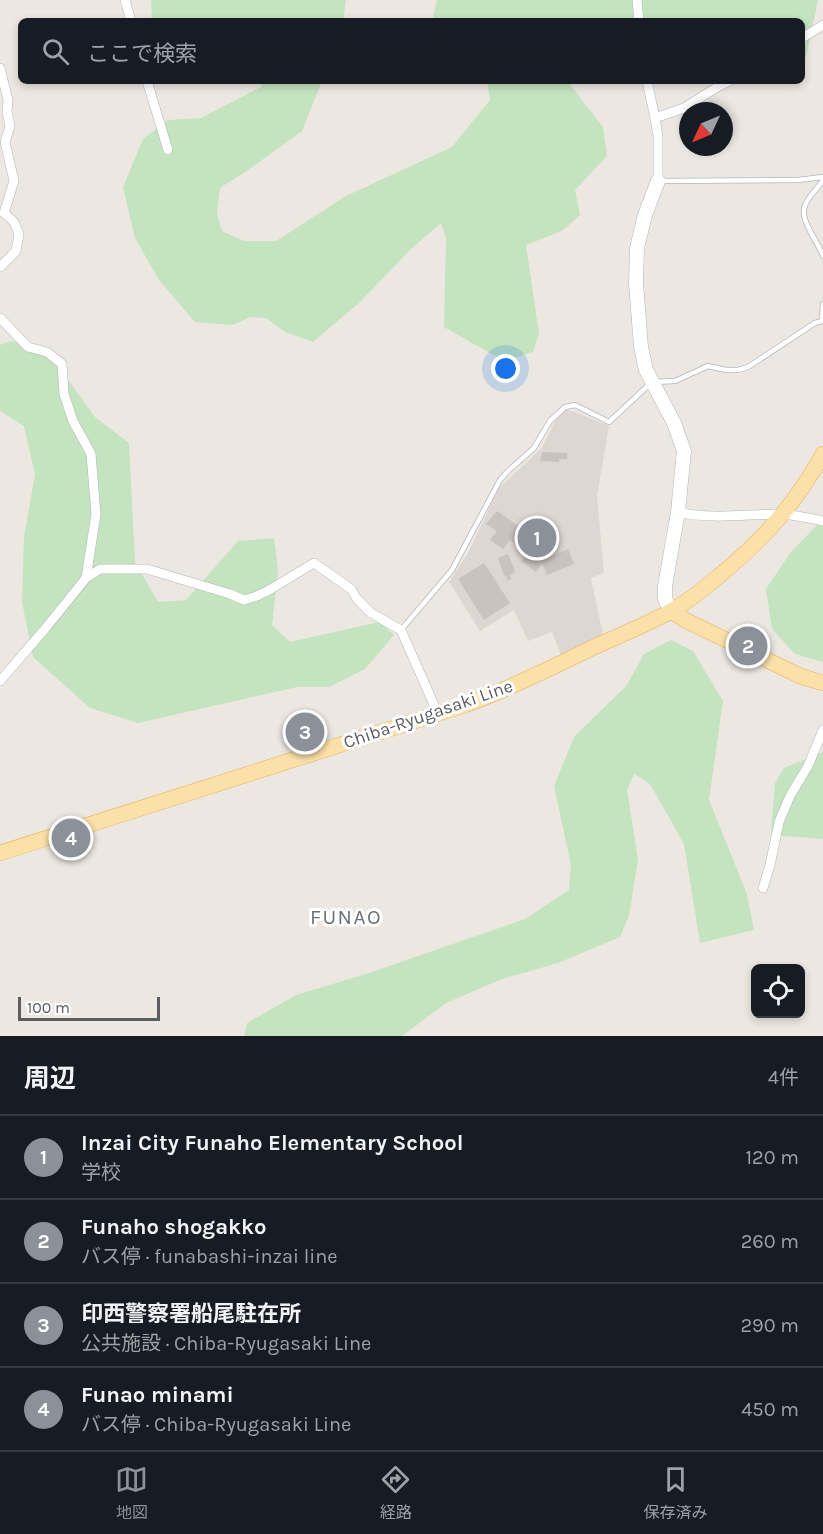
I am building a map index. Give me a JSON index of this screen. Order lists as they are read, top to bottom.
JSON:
{
  "streets": {
    "main road": ["Chiba-Ryugasaki Line"]
  },
  "districts": ["FUNAO"],
  "scale_bar": "100 m",
  "north": "bottom left",
  "page": {
    "search": "ここで検索",
    "pins": [
      "1",
      "2",
      "3",
      "4"
    ],
    "scale": "100 m",
    "heading": ["周辺", "4件"],
    "list": [
      {
        "mark": "1",
        "name": "Inzai City Funaho Elementary School",
        "note": "学校",
        "value": "120 m"
      },
      {
        "mark": "2",
        "name": "Funaho shogakko",
        "note": "バス停 · funabashi-inzai line",
        "value": "260 m"
      },
      {
        "mark": "3",
        "name": "印西警察署船尾駐在所",
        "note": "公共施設 · Chiba-Ryugasaki Line",
        "value": "290 m"
      },
      {
        "mark": "4",
        "name": "Funao minami",
        "note": "バス停 · Chiba-Ryugasaki Line",
        "value": "450 m"
      }
    ],
    "nav": ["地図", "経路", "保存済み"]
  }
}
